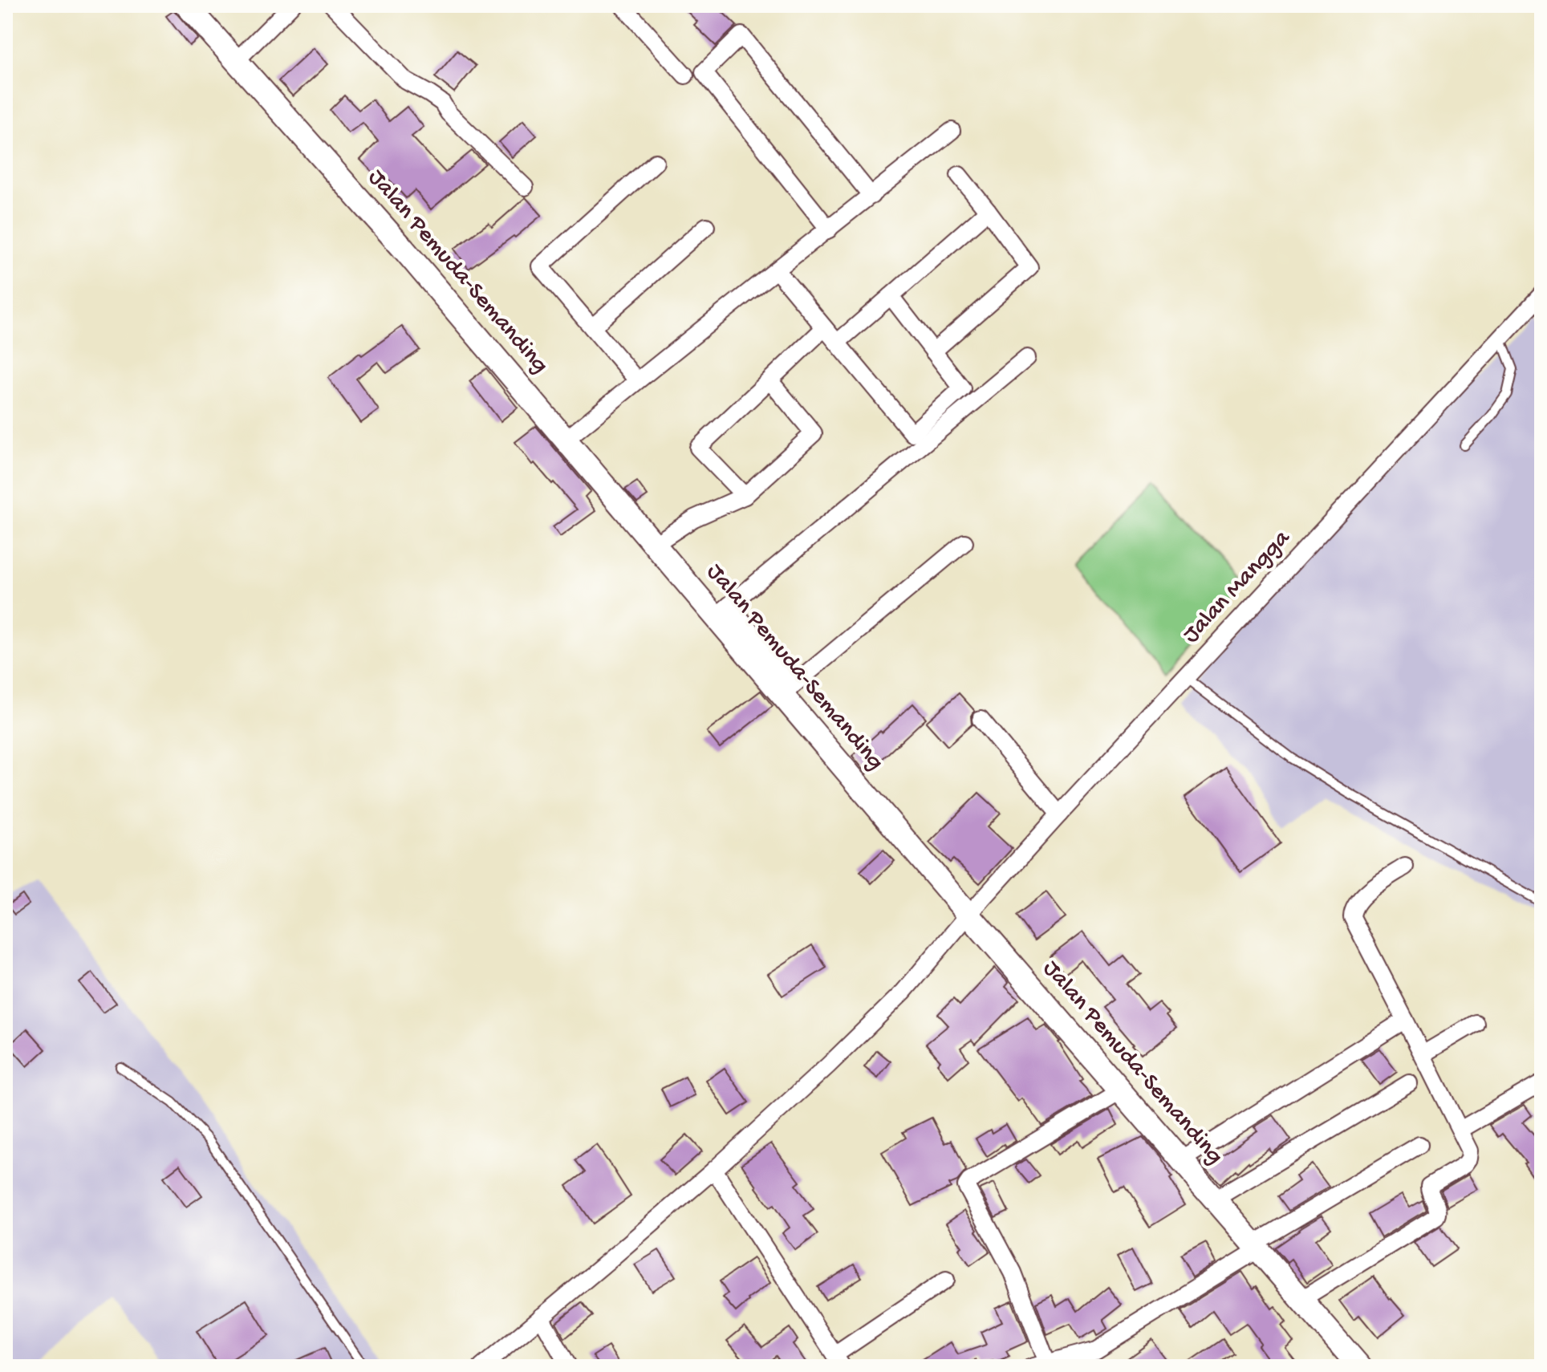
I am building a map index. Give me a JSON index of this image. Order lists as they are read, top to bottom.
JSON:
{
  "streets": {
    "main road": ["Jalan Pemuda-Semanding"],
    "street": ["Jalan Mangga"]
  },
  "crossings": [
    ["Jalan Pemuda-Semanding", "Jalan Mangga"]
  ]
}
